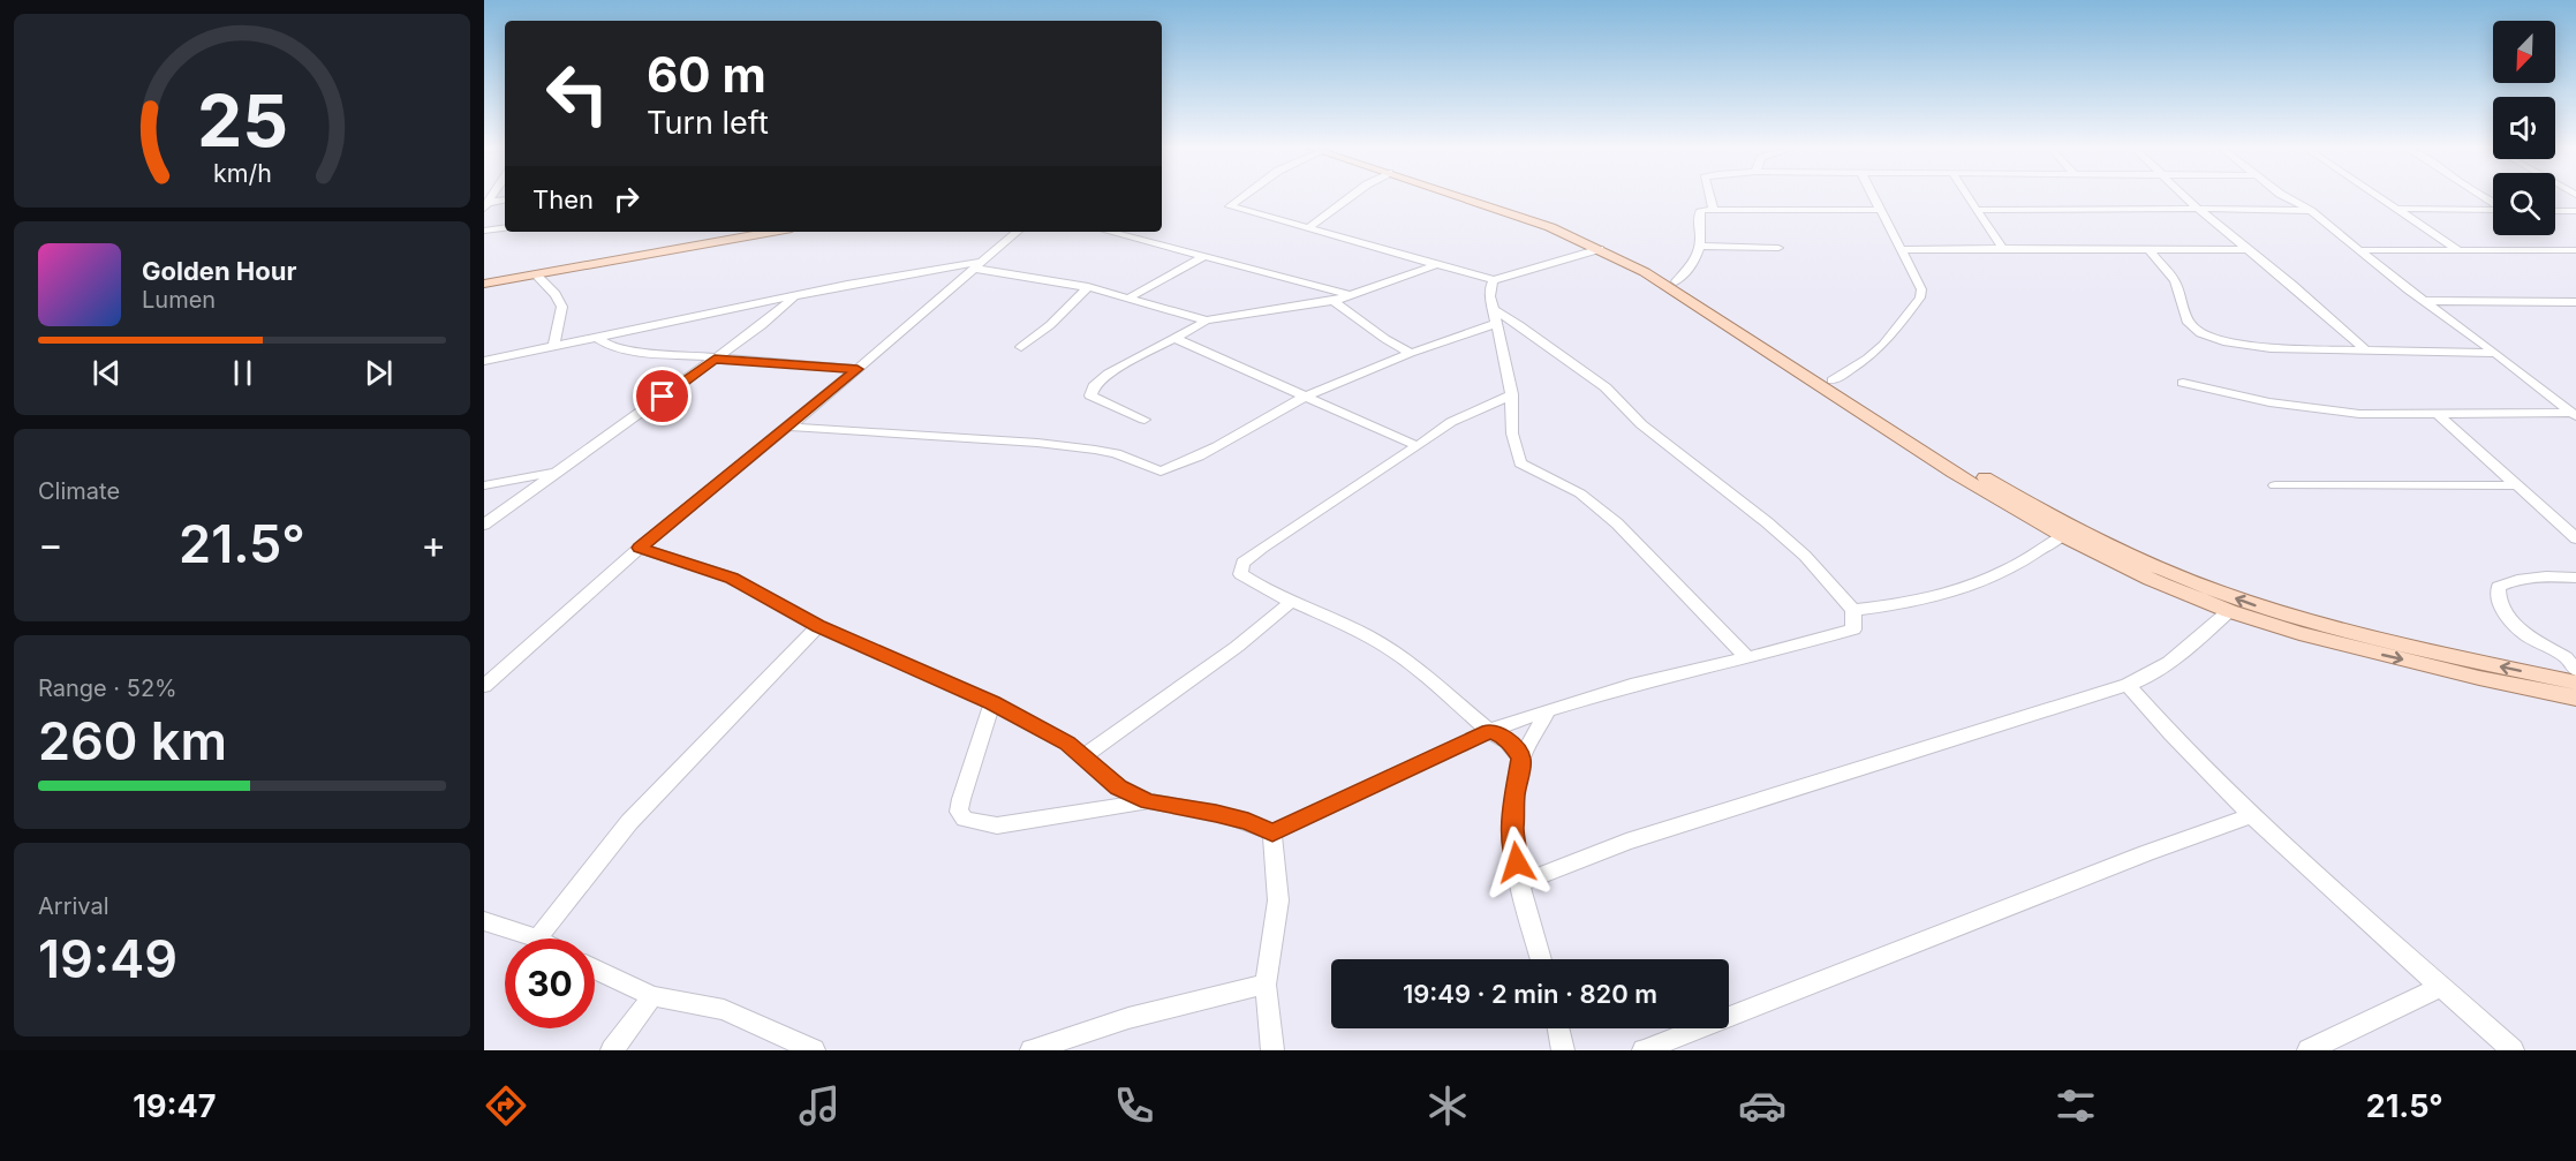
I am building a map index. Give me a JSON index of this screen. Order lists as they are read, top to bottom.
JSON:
{
  "north": "bottom left",
  "page": {
    "turn": ["60 m", "Turn left"],
    "then": "Then",
    "song": ["Golden Hour", "Lumen"],
    "tile": [
      "Climate",
      ["Range · 52%", "260 km"],
      ["Arrival", "19:49"]
    ],
    "heat": ["−", "21.5°", "+"],
    "limit": "30",
    "trip": "19:49 · 2 min · 820 m",
    "tabs": ["19:47", "21.5°"],
    "gauge": ["25", "km/h"]
  }
}
